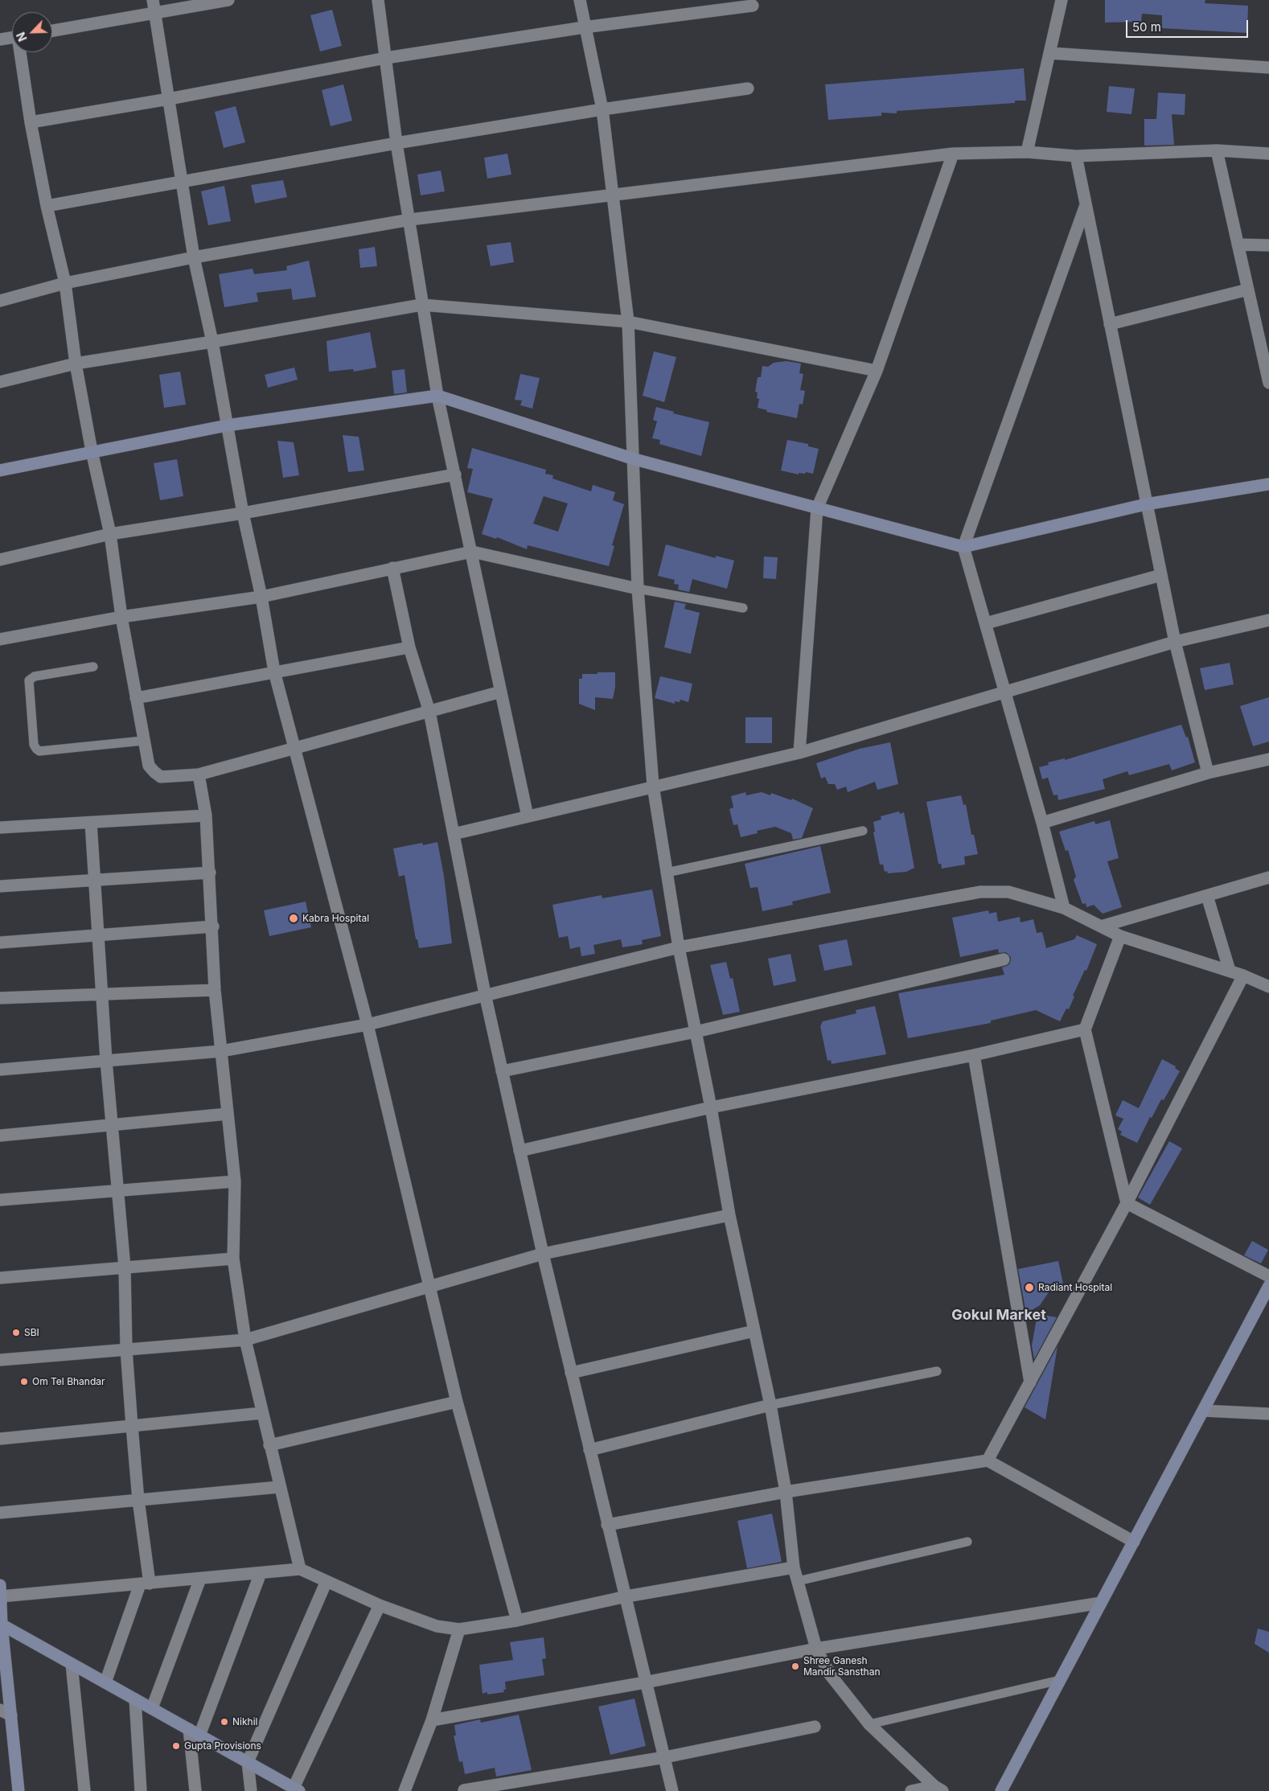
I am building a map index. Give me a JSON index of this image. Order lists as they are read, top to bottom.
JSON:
{
  "districts": ["Gokul Market"],
  "places": [
    "Kabra Hospital",
    "Radiant Hospital",
    "SBI",
    "Om Tel Bhandar",
    "Shree Ganesh Mandir Sansthan",
    "Nikhil",
    "Gupta Provisions"
  ],
  "scale_bar": "50 m",
  "north": "bottom left"
}
